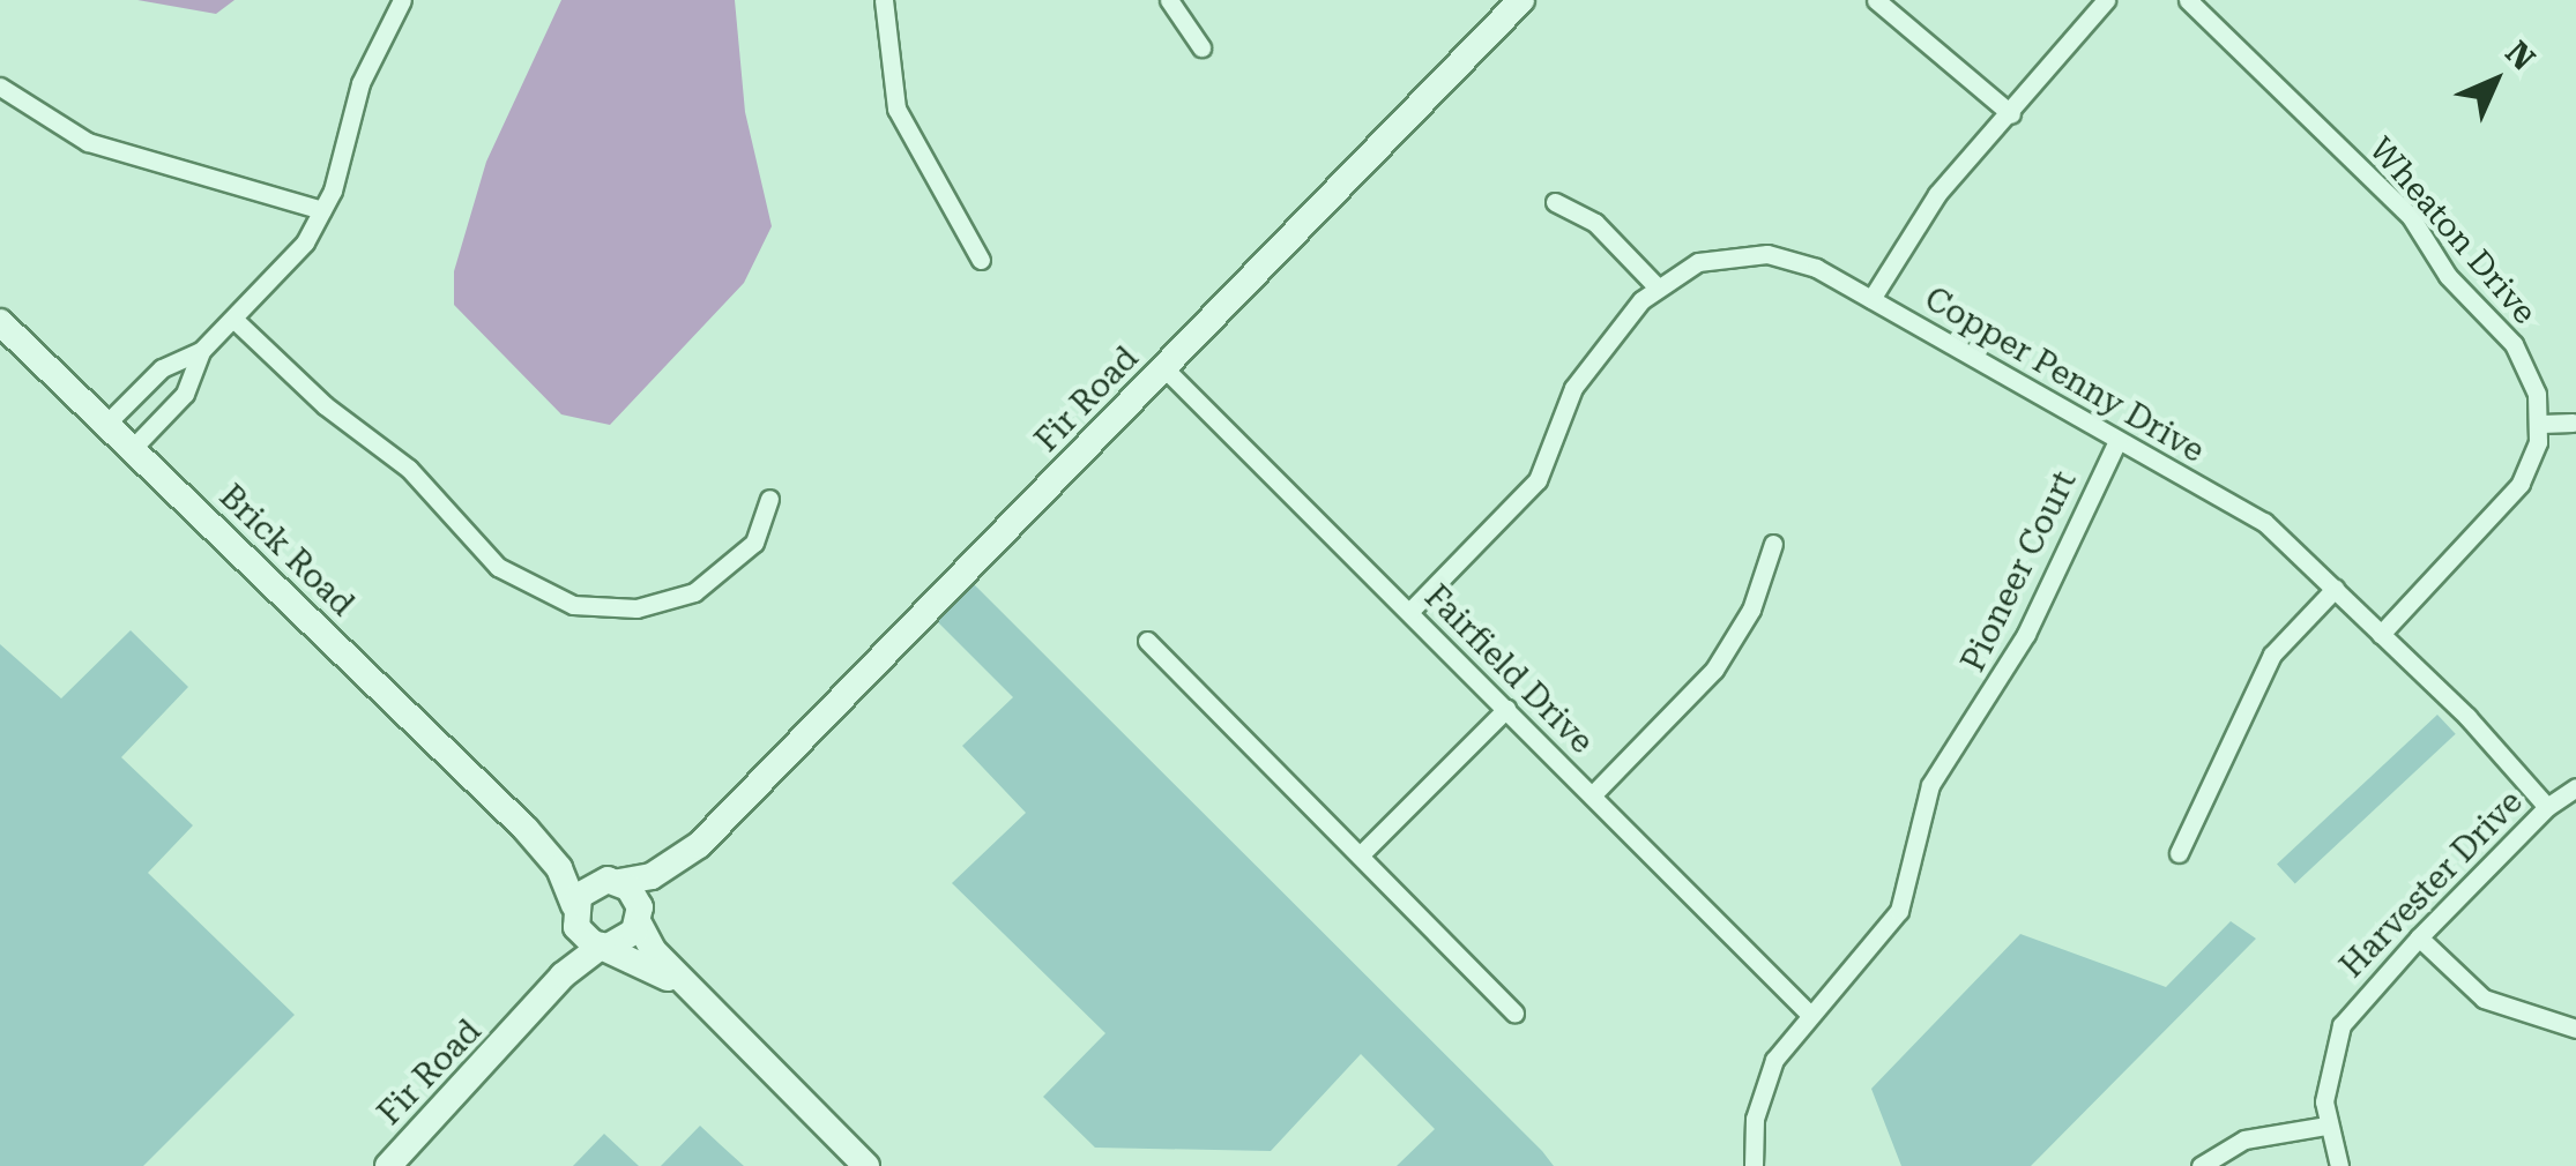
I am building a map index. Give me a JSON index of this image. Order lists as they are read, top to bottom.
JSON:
{
  "streets": {
    "street": [
      "Wheaton Drive",
      "Copper Penny Drive",
      "Fir Road",
      "Brick Road",
      "Pioneer Court",
      "Fairfield Drive",
      "Harvester Drive"
    ]
  },
  "crossings": [
    ["Copper Penny Drive", "Pioneer Court"],
    ["Copper Penny Drive", "Harvester Drive"],
    ["Fir Road", "Brick Road"],
    ["Fir Road", "Fairfield Drive"],
    ["Pioneer Court", "Fairfield Drive"]
  ],
  "north": "top right"
}
